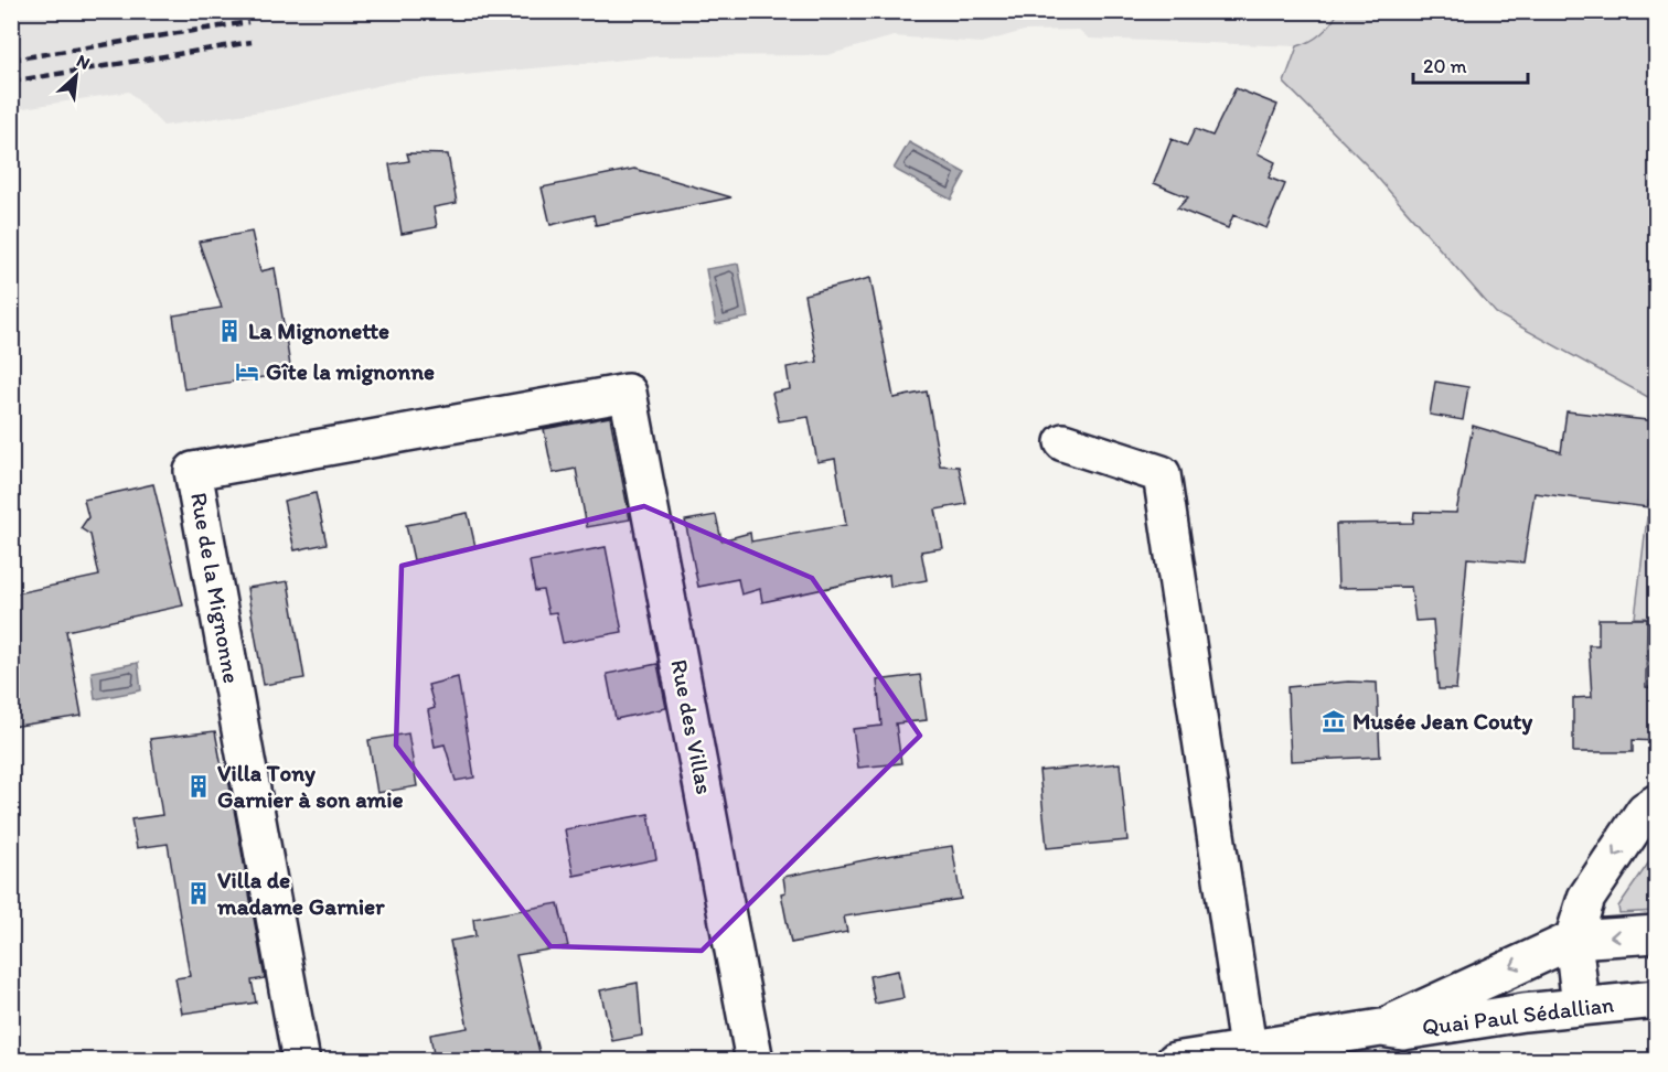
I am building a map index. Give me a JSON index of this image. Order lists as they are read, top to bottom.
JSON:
{
  "streets": {
    "street": ["Rue de la Mignonne", "Rue des Villas", "Quai Paul Sédallian"]
  },
  "crossings": [
    ["Rue de la Mignonne", "Rue des Villas"]
  ],
  "places": {
    "building": ["La Mignonette", "Villa Tony Garnier à son amie", "Villa de madame Garnier"],
    "hotel": ["Gîte la mignonne"],
    "museum": ["Musée Jean Couty"]
  },
  "scale_bar": "20 m",
  "north": "top right"
}
